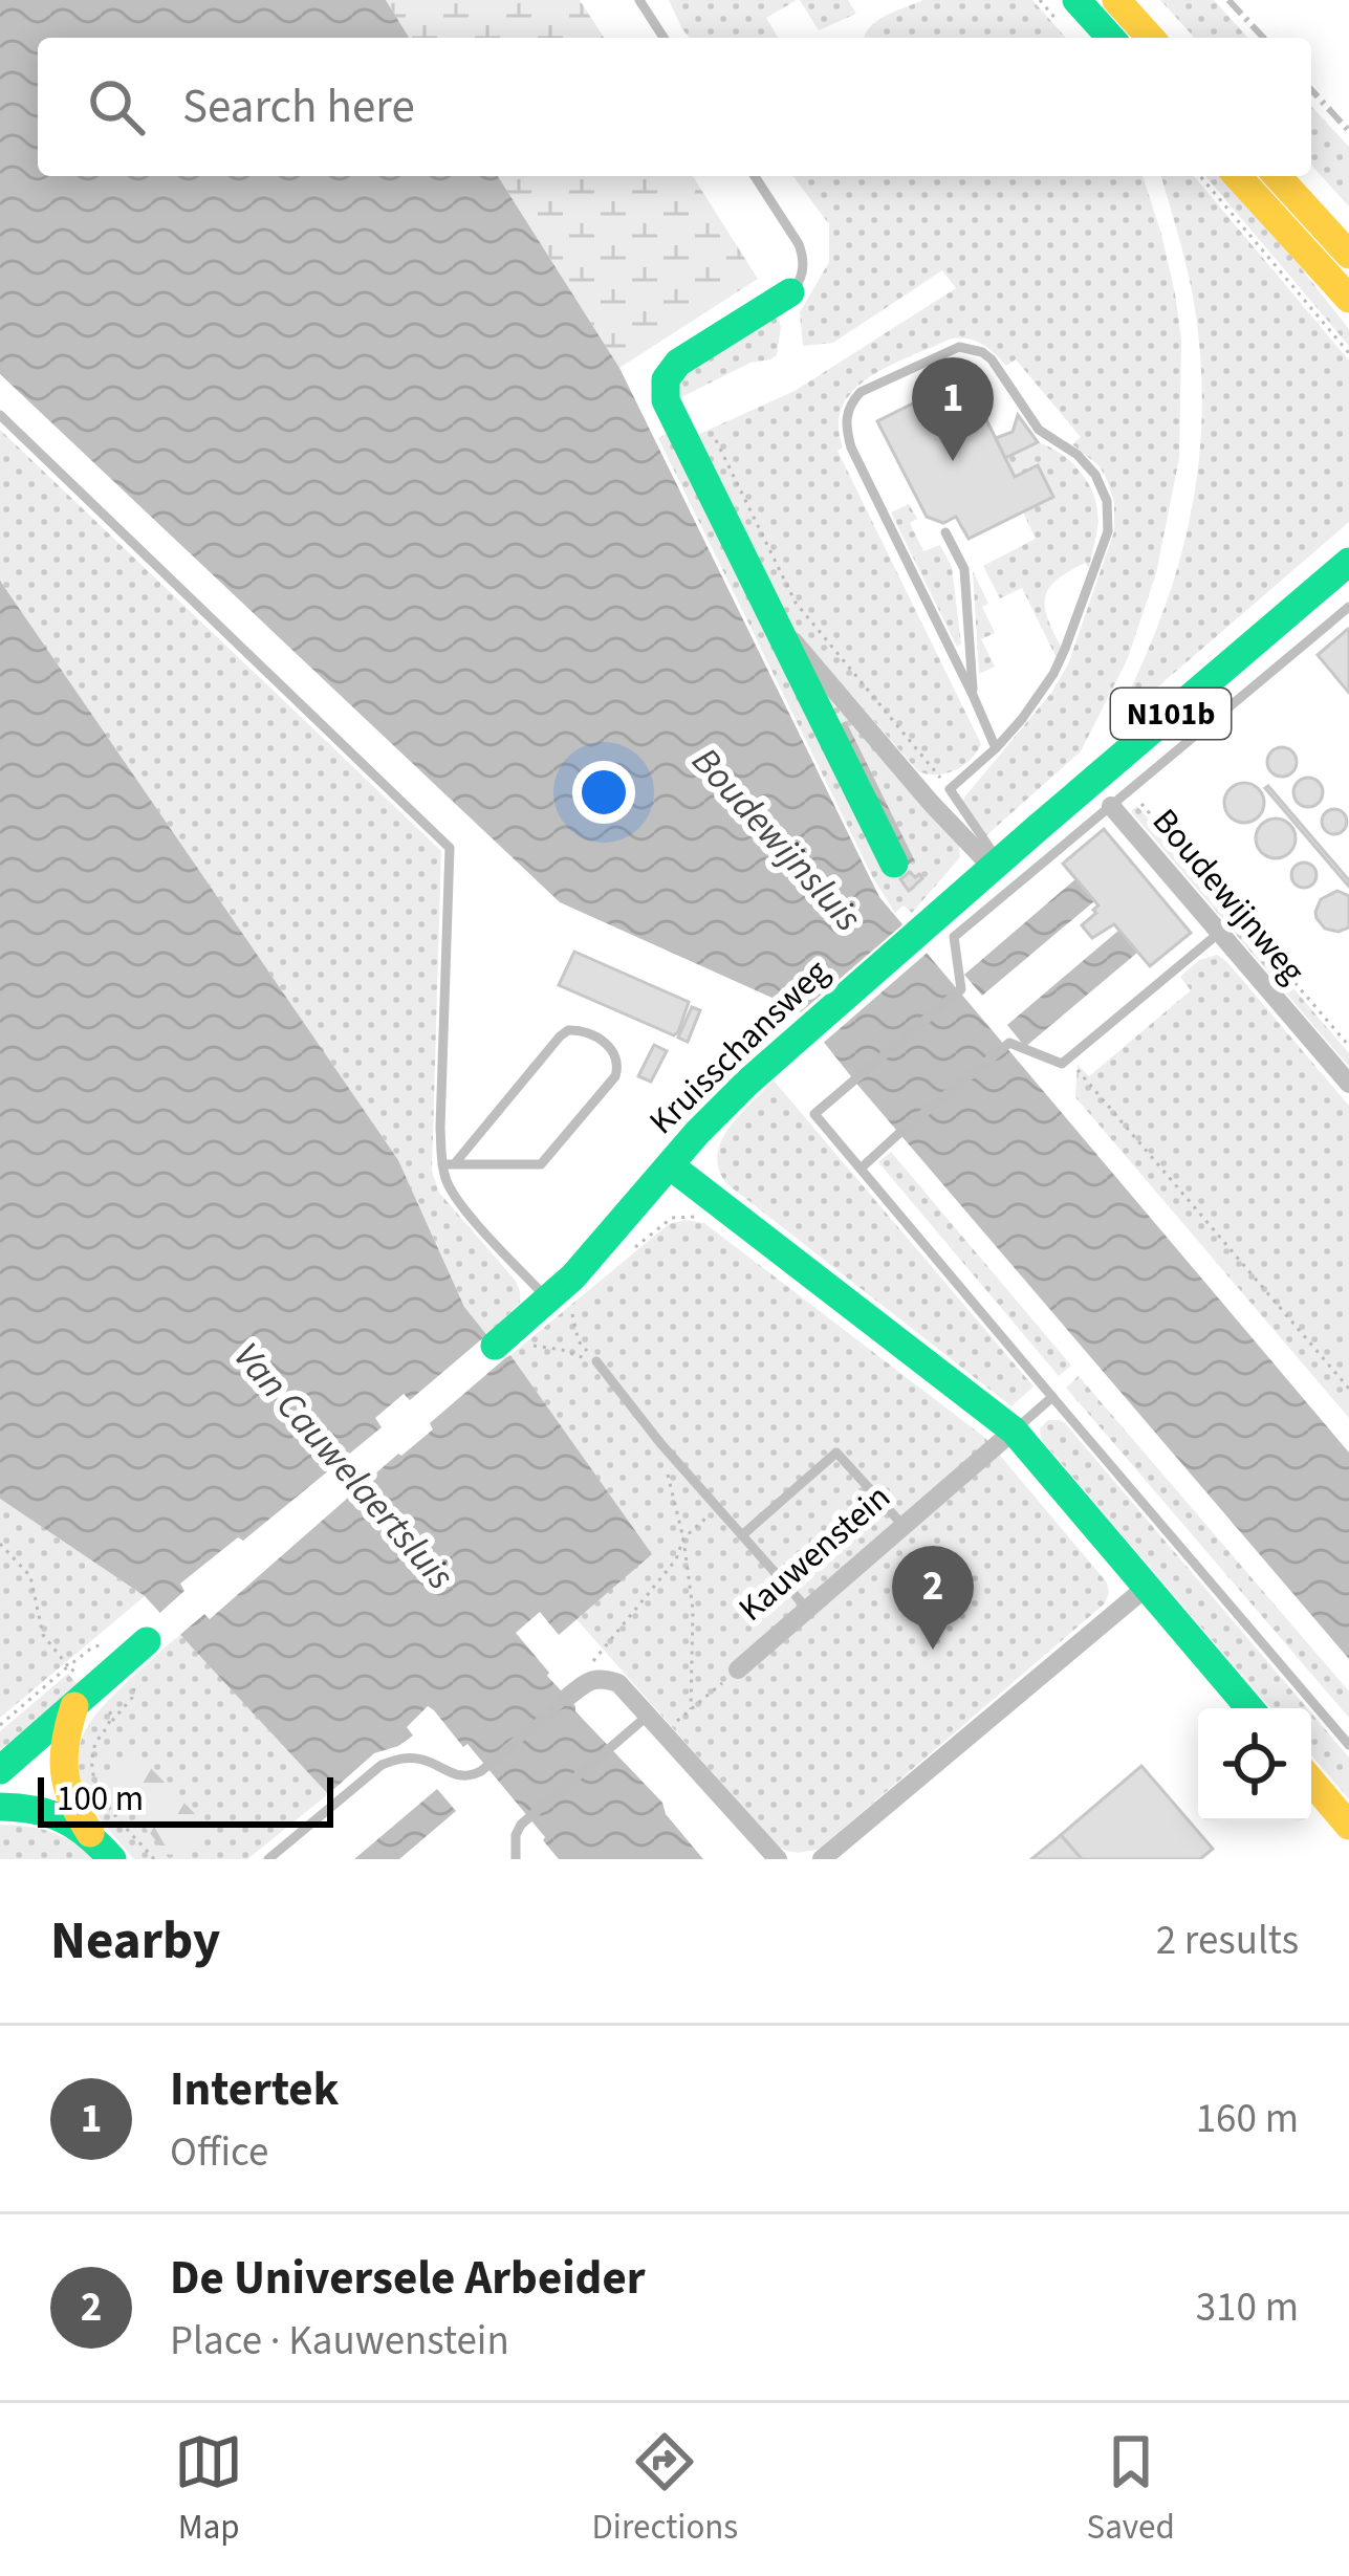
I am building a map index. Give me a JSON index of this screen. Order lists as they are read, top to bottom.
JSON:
{
  "streets": {
    "main road": ["N101b", "Kruisschansweg"],
    "street": ["Boudewijnweg", "Kauwenstein"]
  },
  "water": ["Boudewijnsluis", "Van Cauwelaertsluis"],
  "scale_bar": "100 m",
  "page": {
    "search": "Search here",
    "pins": ["1", "2"],
    "scale": "100 m",
    "heading": ["Nearby", "2 results"],
    "list": [
      {
        "mark": "1",
        "name": "Intertek",
        "note": "Office",
        "value": "160 m"
      },
      {
        "mark": "2",
        "name": "De Universele Arbeider",
        "note": "Place · Kauwenstein",
        "value": "310 m"
      }
    ],
    "nav": ["Map", "Directions", "Saved"]
  }
}
